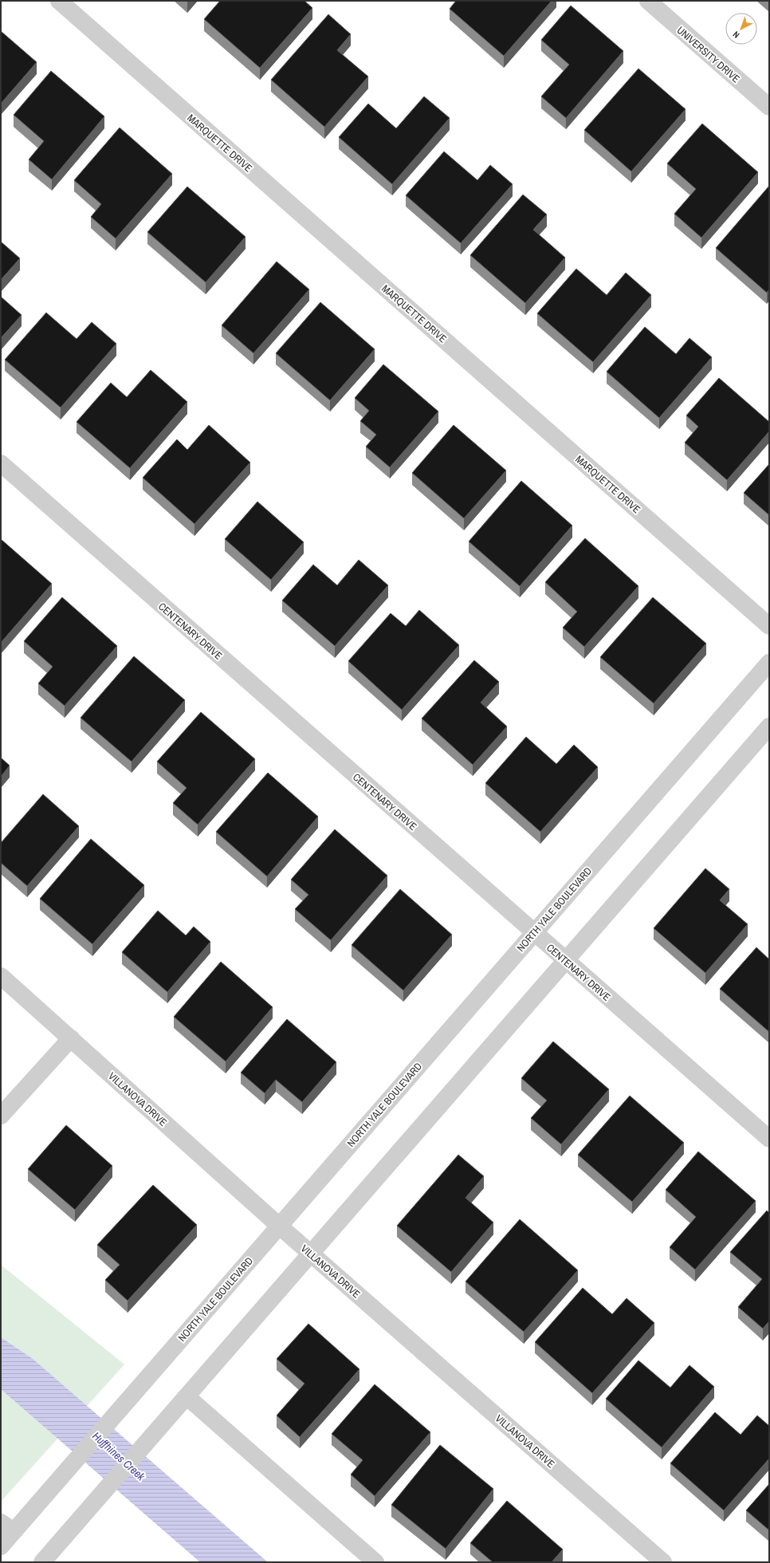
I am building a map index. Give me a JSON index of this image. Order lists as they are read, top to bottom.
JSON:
{
  "streets": {
    "street": [
      "UNIVERSITY DRIVE",
      "MARQUETTE DRIVE",
      "CENTENARY DRIVE",
      "NORTH YALE BOULEVARD",
      "VILLANOVA DRIVE"
    ]
  },
  "crossings": [
    ["CENTENARY DRIVE", "NORTH YALE BOULEVARD"],
    ["NORTH YALE BOULEVARD", "VILLANOVA DRIVE"]
  ],
  "water": ["Huffhines Creek"],
  "north": "bottom left"
}
